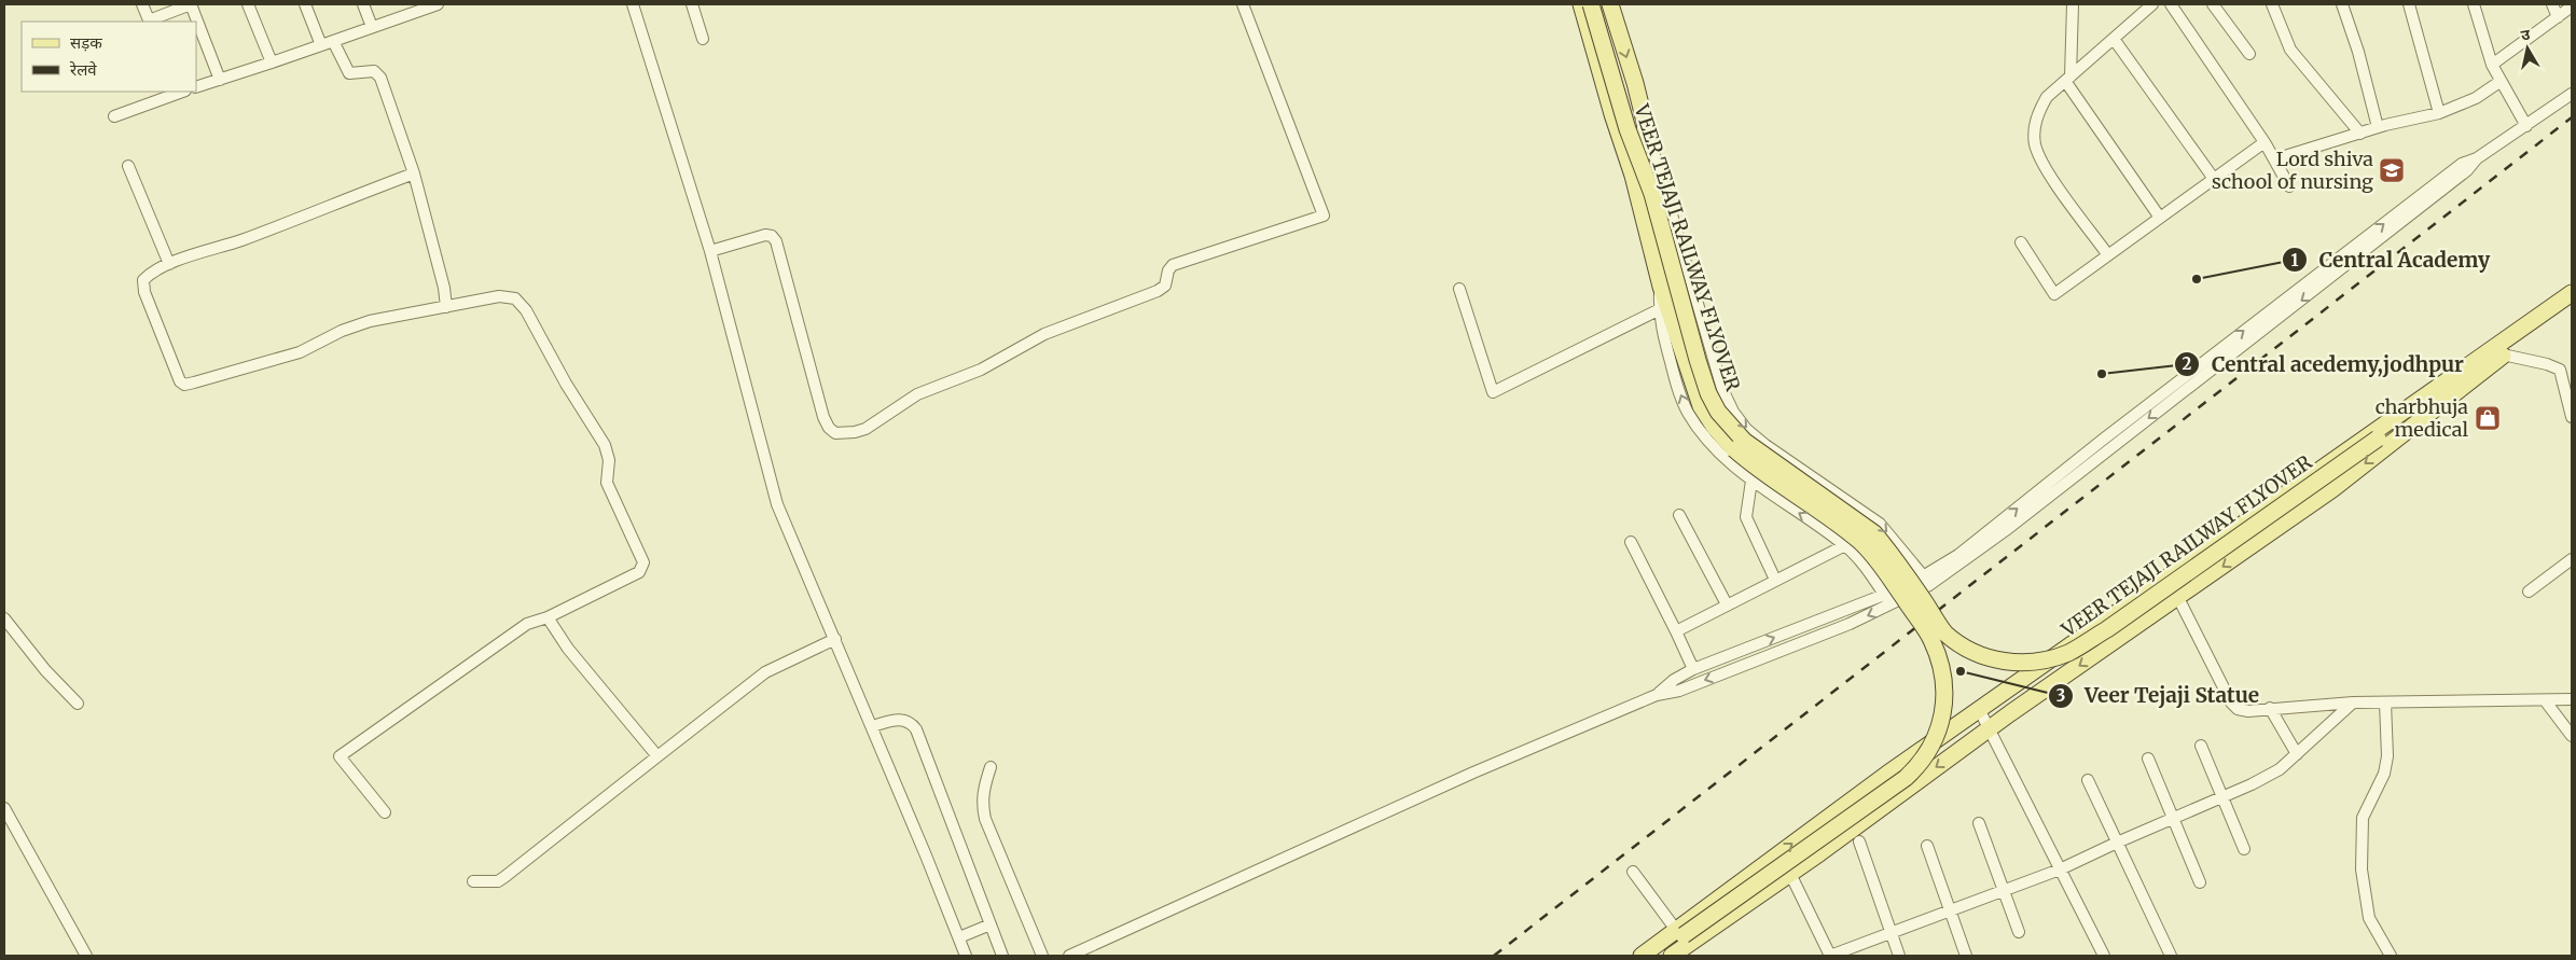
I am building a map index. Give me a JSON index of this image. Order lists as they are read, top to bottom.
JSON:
{
  "streets": {
    "main road": ["VEER TEJAJI RAILWAY FLYOVER"]
  },
  "places": {
    "school or university": ["Lord shiva school of nursing"],
    "other": ["Central Academy", "Central acedemy,jodhpur", "Veer Tejaji Statue"],
    "shop": ["charbhuja medical"]
  },
  "legend": ["सड़क", "रेलवे"],
  "north": "top"
}
